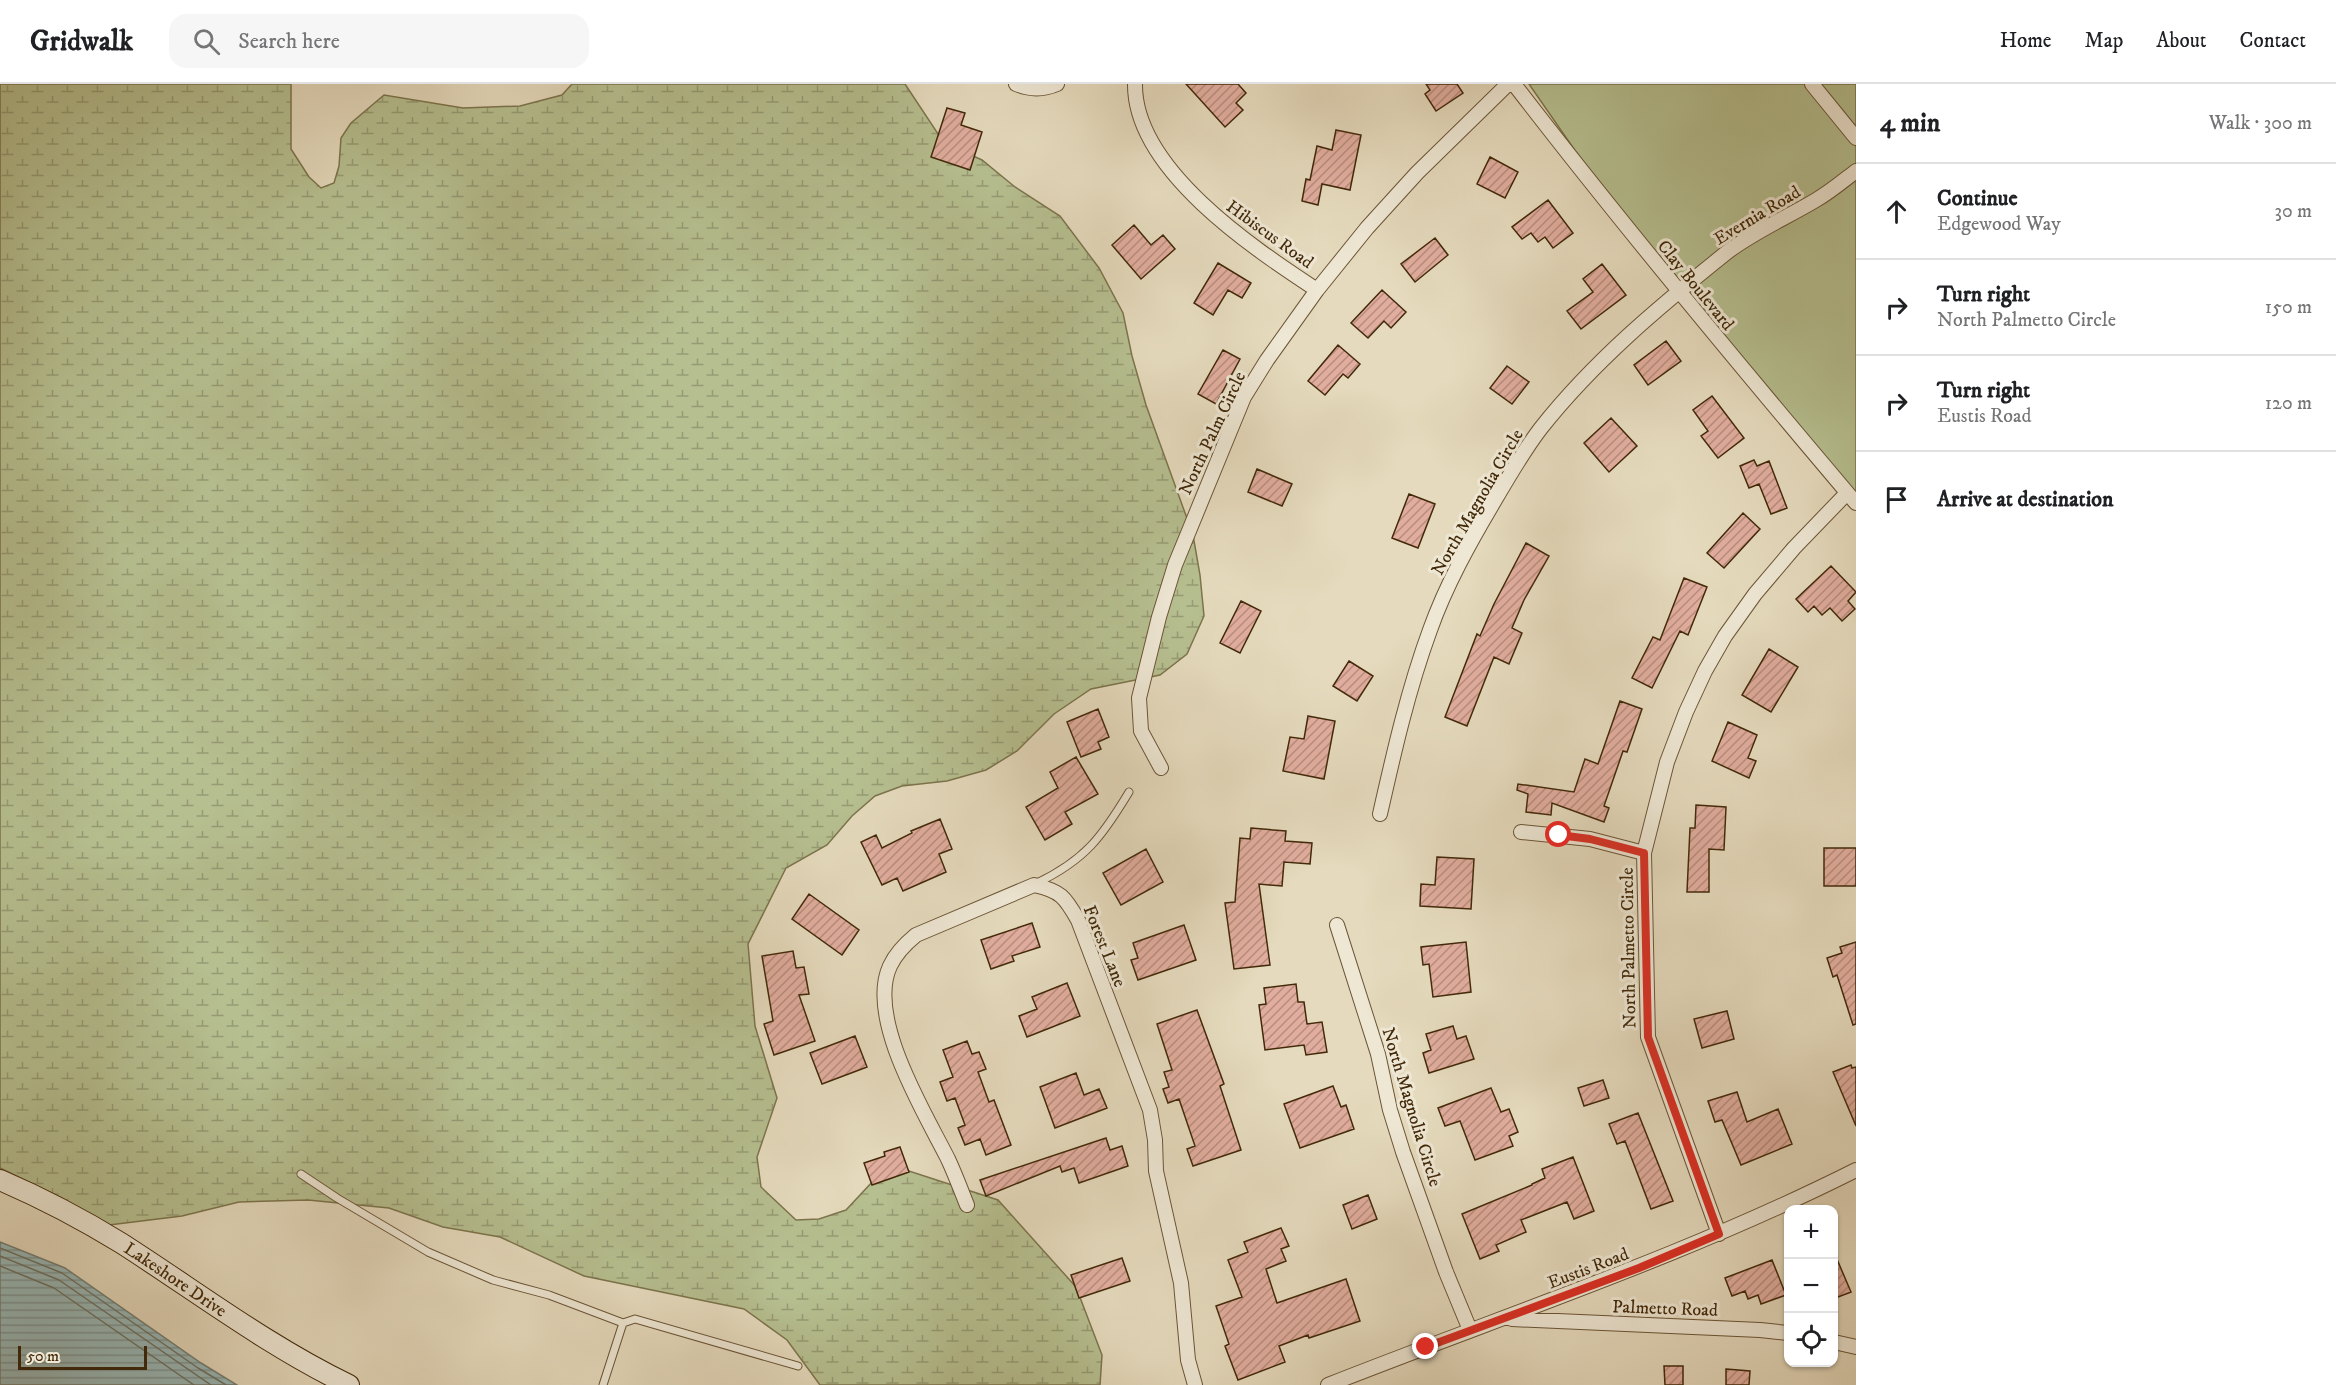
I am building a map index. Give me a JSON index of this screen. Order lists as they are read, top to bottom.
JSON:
{
  "streets": {
    "street": [
      "Evernia Road",
      "Hibiscus Road",
      "Clay Boulevard",
      "North Palm Circle",
      "North Magnolia Circle",
      "Forest Lane",
      "North Palmetto Circle",
      "Eustis Road",
      "Lakeshore Drive",
      "Palmetto Road"
    ]
  },
  "crossings": [
    ["Evernia Road", "Clay Boulevard"],
    ["Evernia Road", "North Magnolia Circle"],
    ["Hibiscus Road", "North Palm Circle"],
    ["Clay Boulevard", "North Magnolia Circle"],
    ["Clay Boulevard", "North Palmetto Circle"],
    ["North Magnolia Circle", "Eustis Road"],
    ["North Palmetto Circle", "Eustis Road"],
    ["Eustis Road", "Palmetto Road"]
  ],
  "scale_bar": "50 m",
  "page": {
    "header": "Gridwalk",
    "search": "Search here",
    "nav": [
      "Home",
      "Map",
      "About",
      "Contact"
    ],
    "heading": ["4 min", "Walk · 300 m"],
    "list": [
      ["Continue", "Edgewood Way", "30 m"],
      ["Turn right", "North Palmetto Circle", "150 m"],
      ["Turn right", "Eustis Road", "120 m"],
      "Arrive at destination"
    ],
    "map_buttons": ["+", "−"],
    "scale": "50 m"
  }
}
